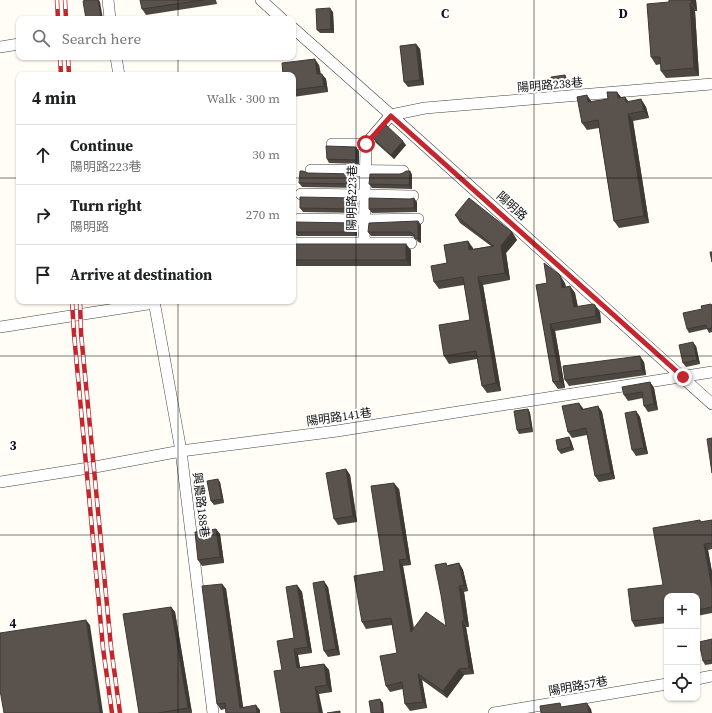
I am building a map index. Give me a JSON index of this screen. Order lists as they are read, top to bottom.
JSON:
{
  "streets": {
    "street": [
      "陽明路238巷",
      "陽明路223巷",
      "陽明路",
      "陽明路141巷",
      "興農路188巷",
      "陽明路57巷"
    ]
  },
  "crossings": [
    ["陽明路238巷", "陽明路"],
    ["陽明路", "陽明路141巷"],
    ["陽明路141巷", "興農路188巷"]
  ],
  "page": {
    "search": "Search here",
    "heading": ["4 min", "Walk · 300 m"],
    "list": [
      ["Continue", "陽明路223巷", "30 m"],
      ["Turn right", "陽明路", "270 m"],
      "Arrive at destination"
    ],
    "map_buttons": ["+", "−"]
  },
  "grid": {
    "columns": ["C", "D"],
    "rows": ["3", "4"]
  }
}
